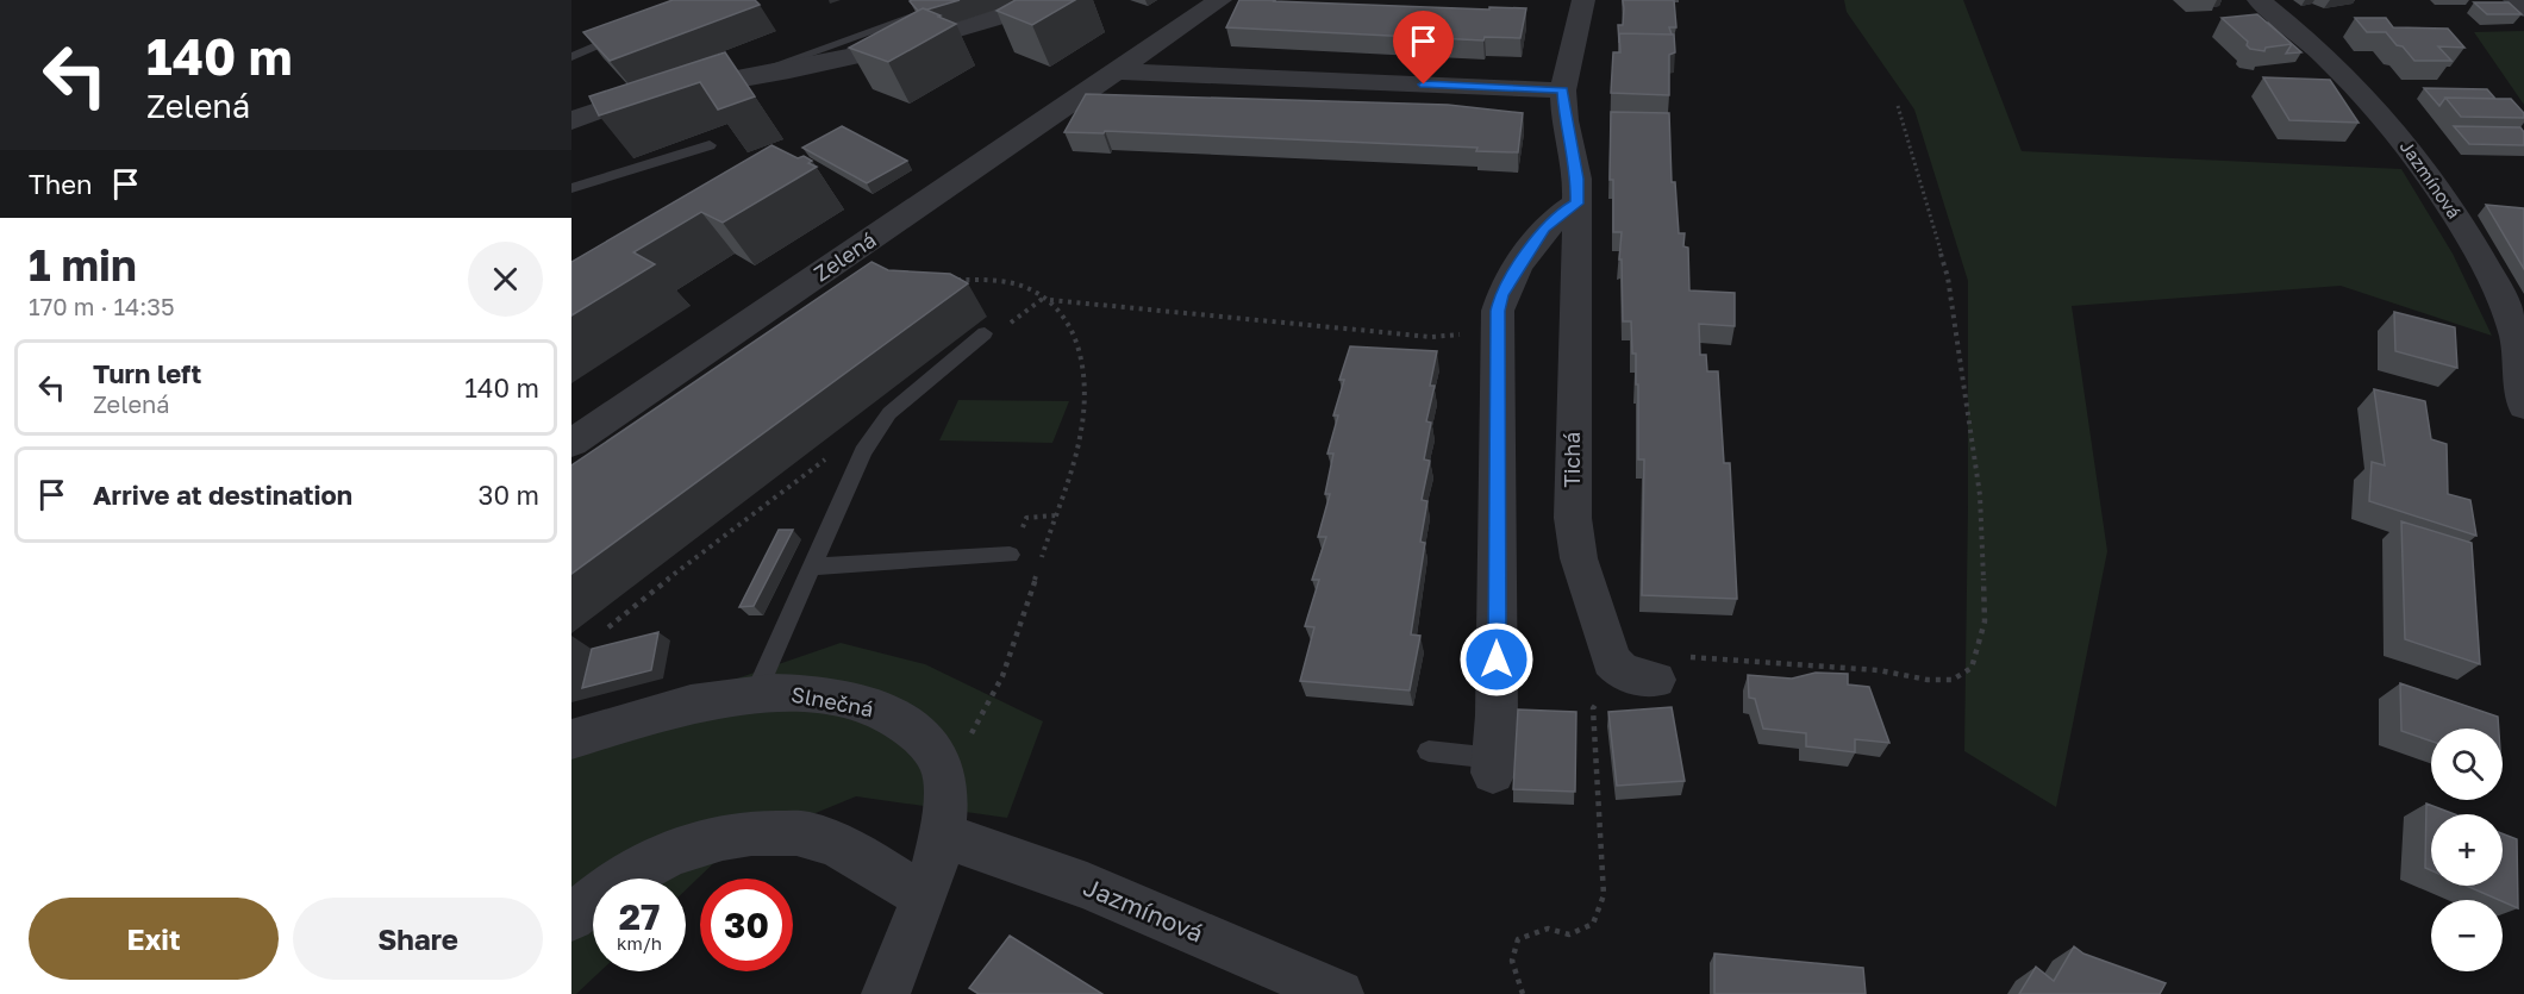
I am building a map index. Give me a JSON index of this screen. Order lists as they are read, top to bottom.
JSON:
{
  "streets": {
    "street": [
      "Jazmínová",
      "Zelená",
      "Tichá",
      "Slnečná"
    ]
  },
  "crossings": [
    ["Jazmínová", "Slnečná"]
  ],
  "page": {
    "turn": ["140 m", "Zelená"],
    "then": "Then",
    "heading": ["1 min", "170 m · 14:35"],
    "list": [
      {
        "name": "Turn left",
        "note": "Zelená",
        "value": "140 m"
      },
      {
        "name": "Arrive at destination",
        "value": "30 m"
      }
    ],
    "map_buttons": ["+", "−"],
    "speed": "27 km/h",
    "limit": "30",
    "buttons": ["Exit", "Share"]
  }
}
